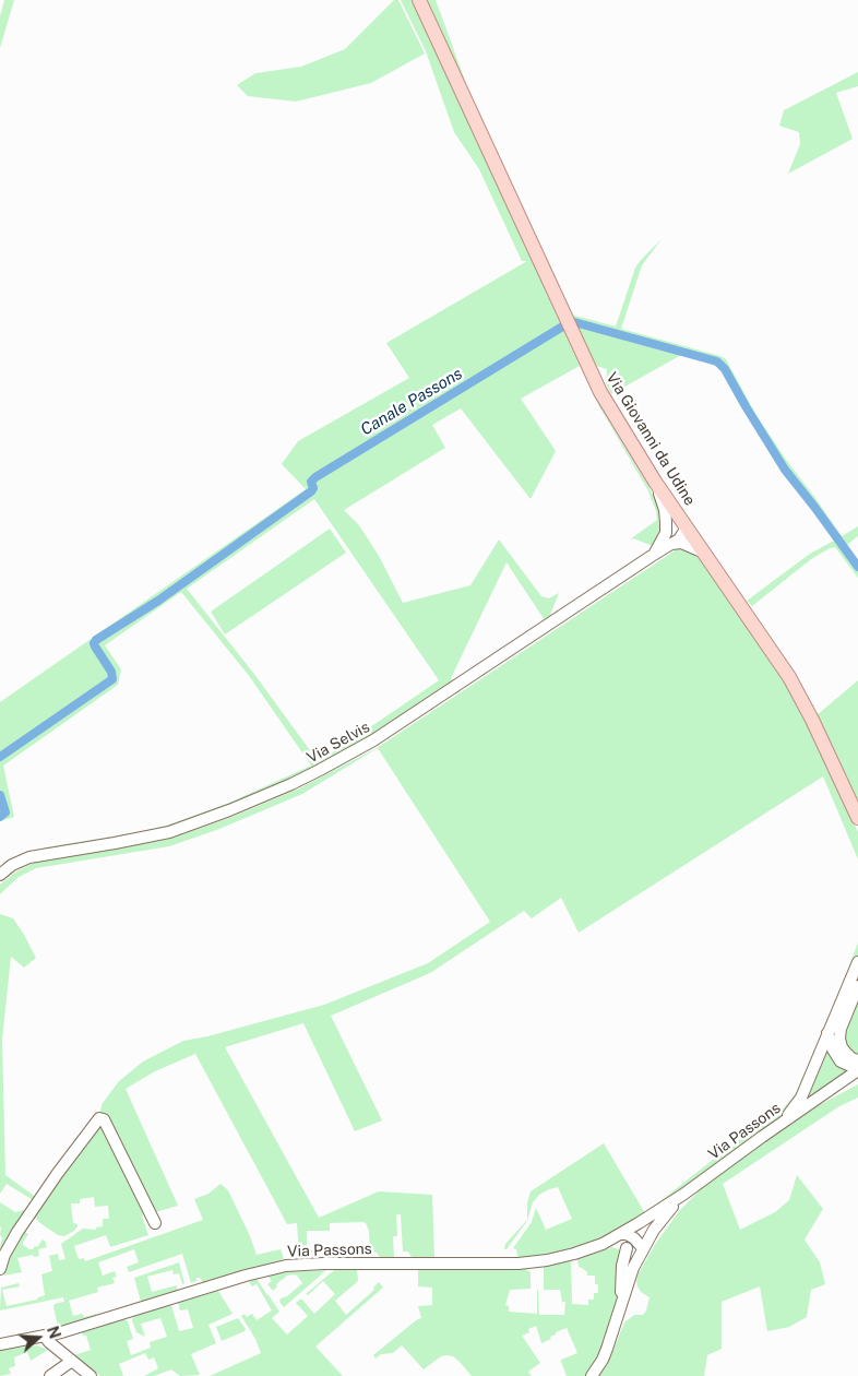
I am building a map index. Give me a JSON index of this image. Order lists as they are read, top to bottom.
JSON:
{
  "streets": {
    "main road": ["Via Giovanni da Udine"],
    "street": ["Via Selvis", "Via Passons"]
  },
  "crossings": [
    ["Via Giovanni da Udine", "Via Selvis"]
  ],
  "water": ["Canale Passons"],
  "north": "right"
}
